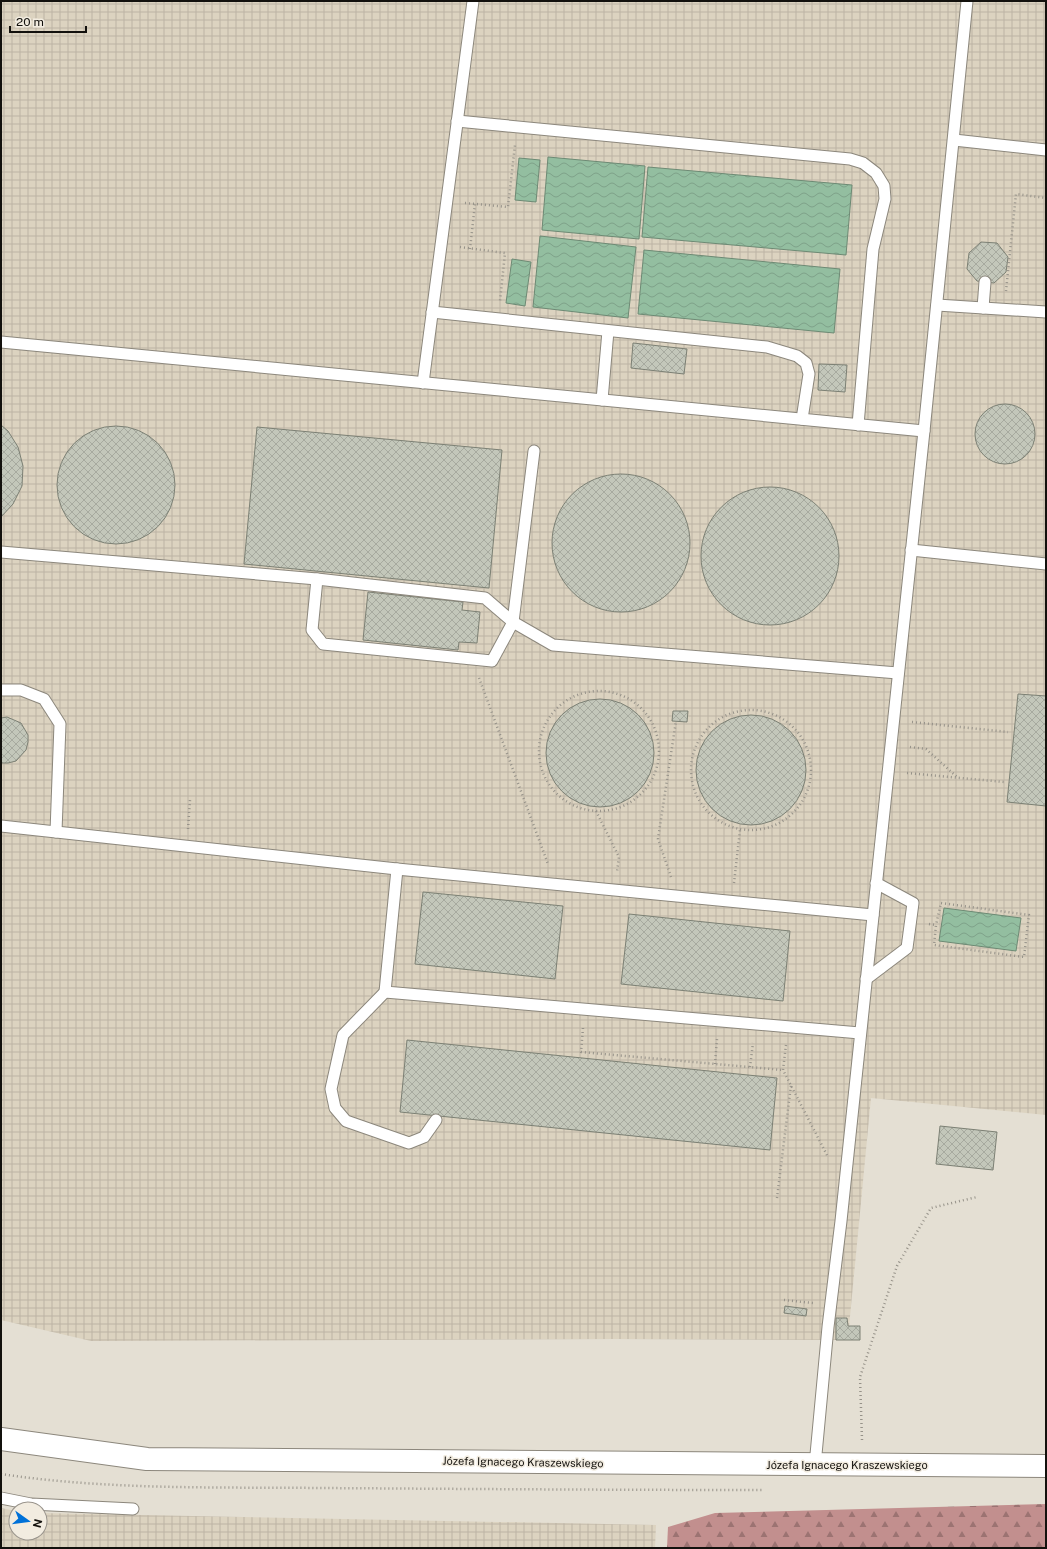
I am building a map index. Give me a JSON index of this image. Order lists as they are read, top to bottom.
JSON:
{
  "streets": {
    "street": ["Józefa Ignacego Kraszewskiego"]
  },
  "scale_bar": "20 m",
  "north": "right"
}
